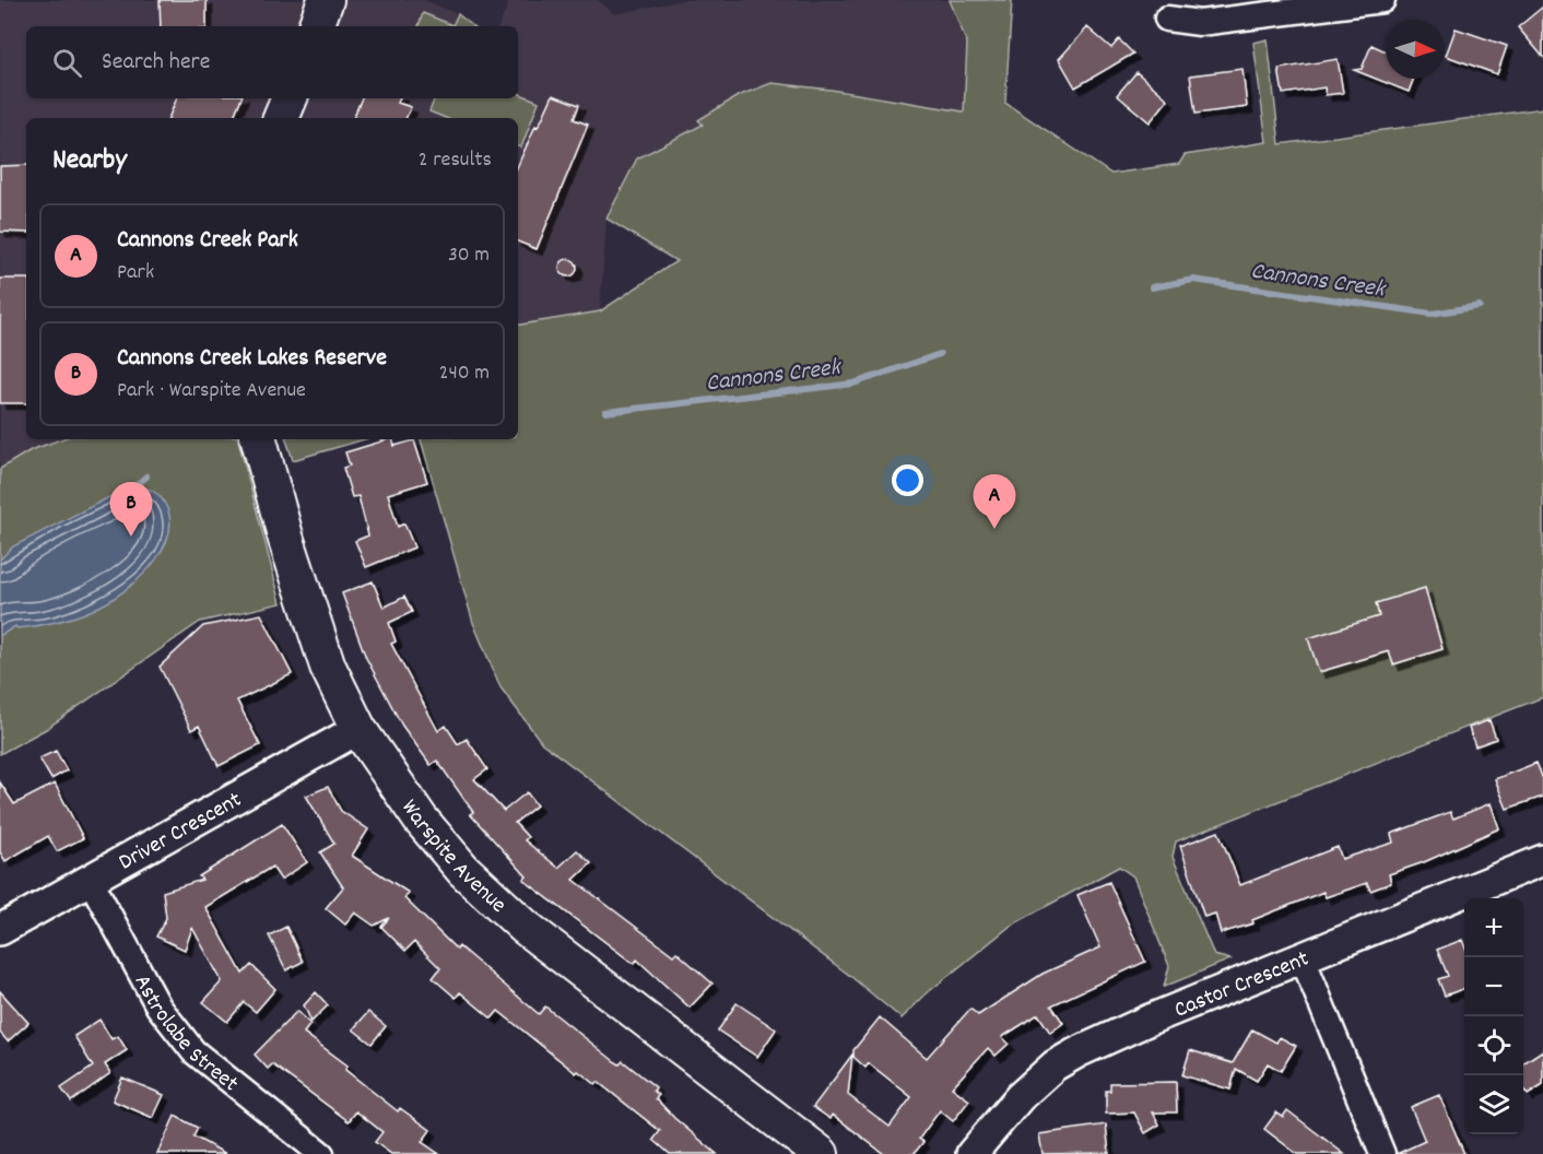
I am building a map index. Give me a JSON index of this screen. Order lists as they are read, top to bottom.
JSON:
{
  "streets": {
    "main road": ["Warspite Avenue"],
    "street": ["Driver Crescent", "Castor Crescent", "Astrolabe Street"]
  },
  "crossings": [
    ["Driver Crescent", "Warspite Avenue"],
    ["Driver Crescent", "Astrolabe Street"]
  ],
  "water": ["Cannons Creek"],
  "north": "right",
  "page": {
    "search": "Search here",
    "heading": ["Nearby", "2 results"],
    "list": [
      {
        "mark": "A",
        "name": "Cannons Creek Park",
        "note": "Park",
        "value": "30 m"
      },
      {
        "mark": "B",
        "name": "Cannons Creek Lakes Reserve",
        "note": "Park · Warspite Avenue",
        "value": "240 m"
      }
    ],
    "pins": ["A", "B"],
    "map_buttons": ["+", "−"]
  }
}
